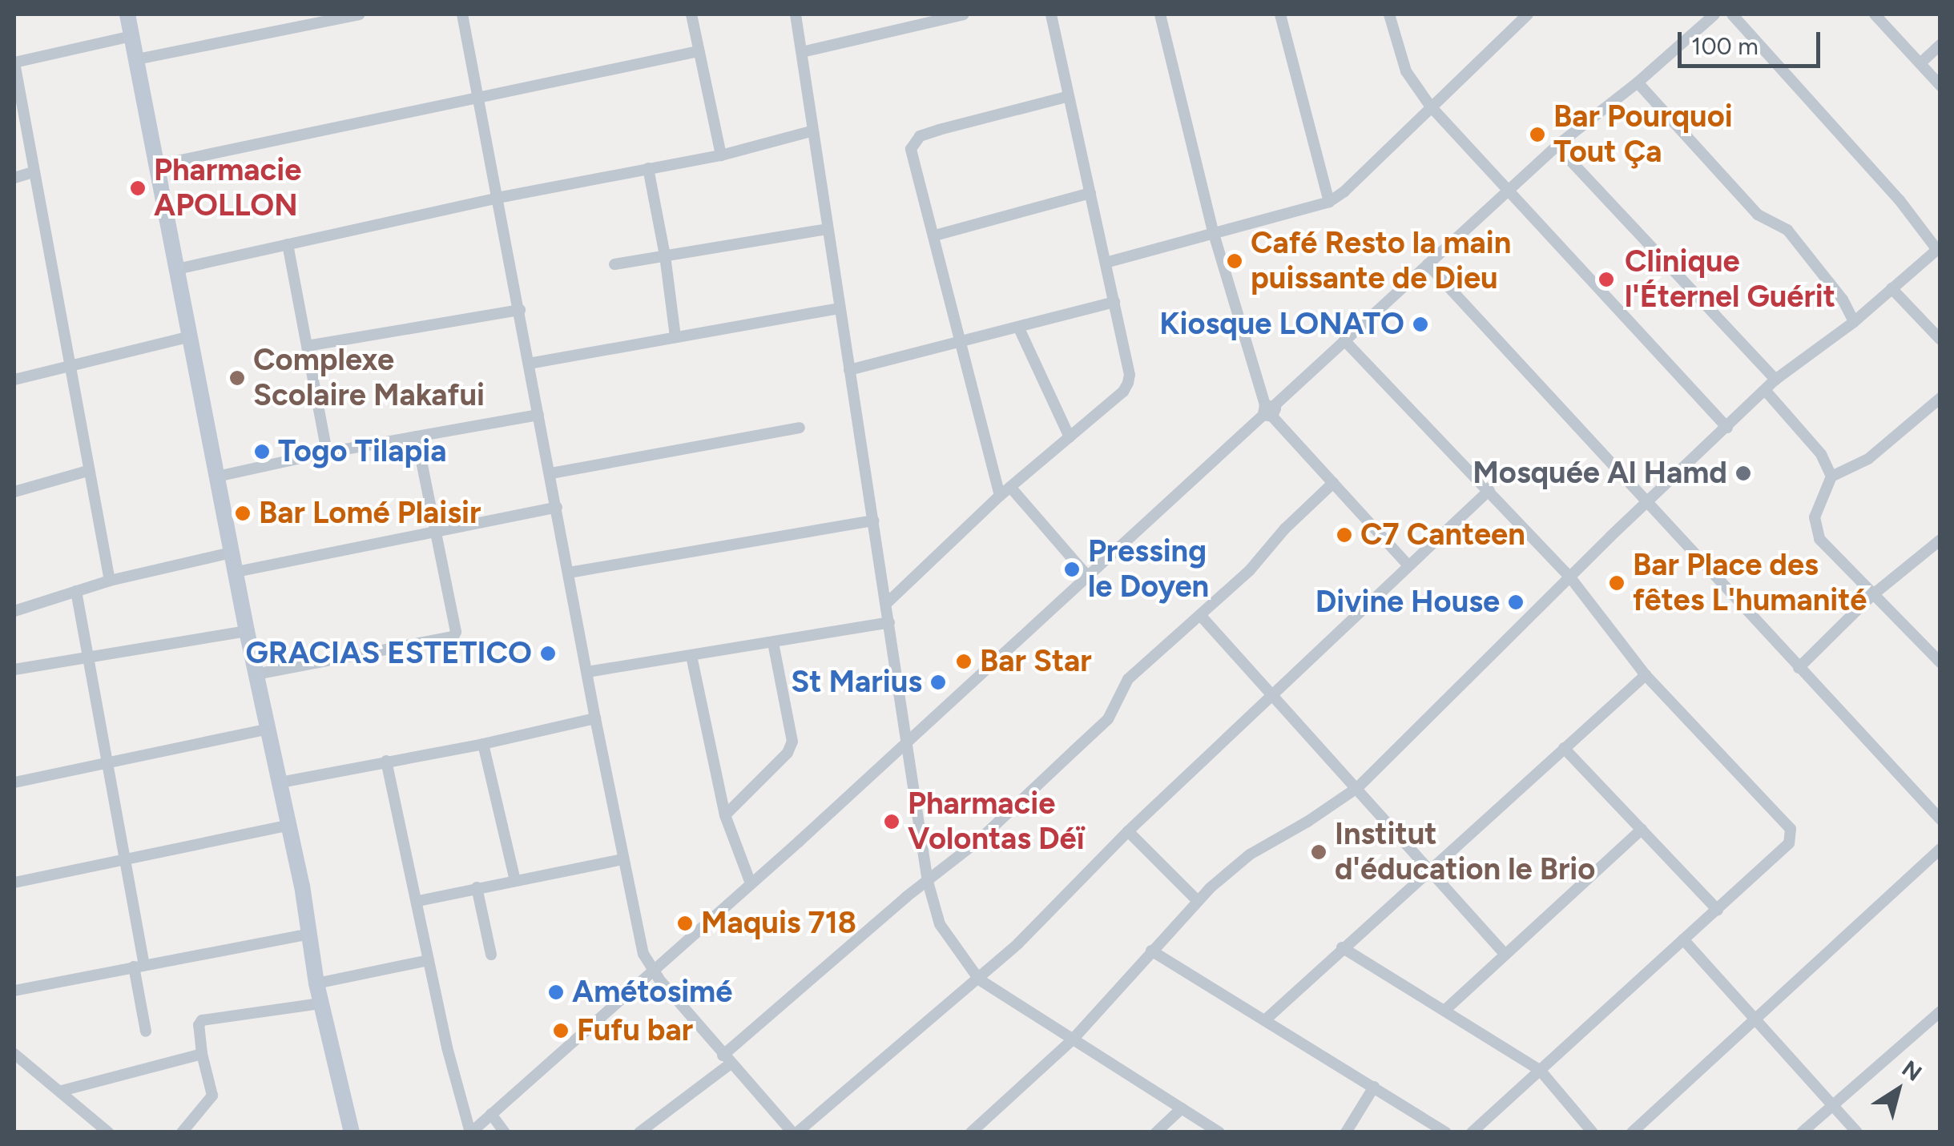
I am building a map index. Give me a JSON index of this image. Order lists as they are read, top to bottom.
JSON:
{
  "places": [
    "Bar Pourquoi Tout Ça",
    "Pharmacie APOLLON",
    "Café Resto la main puissante de Dieu",
    "Clinique l'Éternel Guérit",
    "Kiosque LONATO",
    "Complexe Scolaire Makafui",
    "Togo Tilapia",
    "Mosquée Al Hamd",
    "Bar Lomé Plaisir",
    "C7 Canteen",
    "Pressing le Doyen",
    "Bar Place des fêtes L'humanité",
    "Divine House",
    "GRACIAS ESTETICO",
    "Bar Star",
    "St Marius",
    "Pharmacie Volontas Déï",
    "Institut d'éducation le Brio",
    "Maquis 718",
    "Amétosimé",
    "Fufu bar"
  ],
  "scale_bar": "100 m",
  "north": "top right"
}
